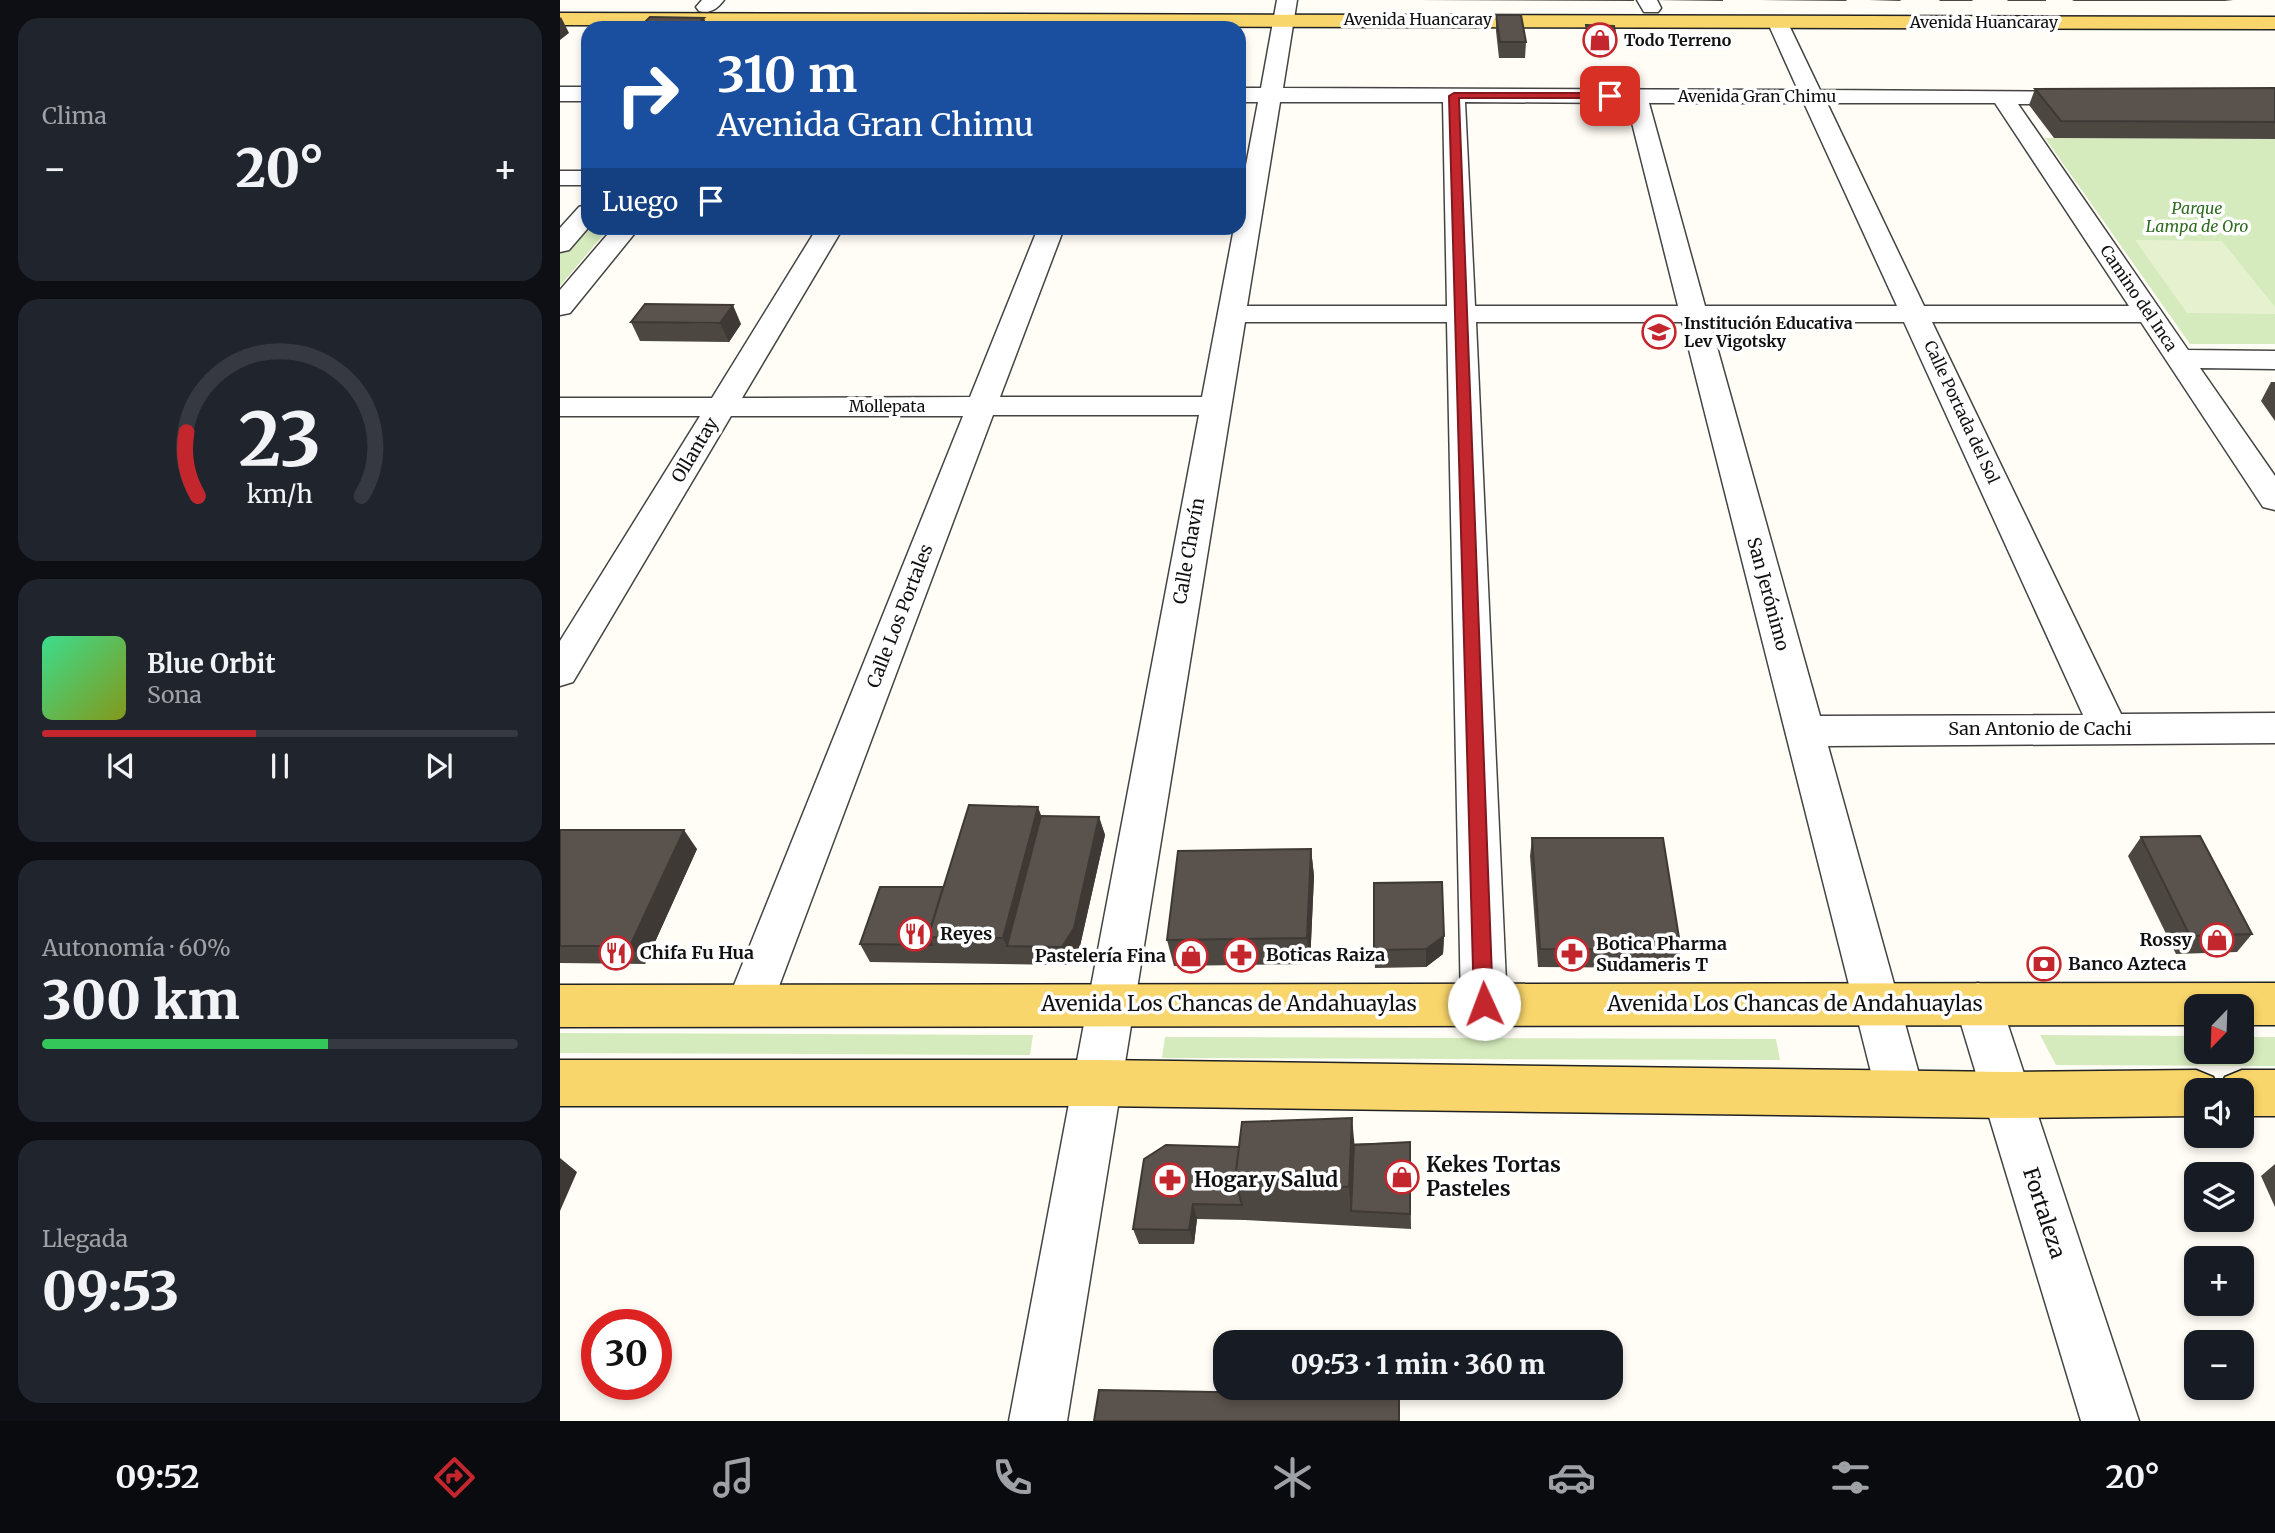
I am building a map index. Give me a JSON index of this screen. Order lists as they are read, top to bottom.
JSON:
{
  "streets": {
    "main road": ["Avenida Huancaray", "Avenida Los Chancas de Andahuaylas"],
    "street": [
      "Avenida Gran Chimu",
      "Camino del Inca",
      "Mollepata",
      "Calle Portada del Sol",
      "Ollantay",
      "Calle Chavín",
      "San Jerónimo",
      "Calle Los Portales",
      "San Antonio de Cachi",
      "Fortaleza"
    ]
  },
  "crossings": [
    ["Avenida Huancaray", "Calle Portada del Sol"],
    ["Avenida Huancaray", "Calle Chavín"],
    ["Avenida Gran Chimu", "Camino del Inca"],
    ["Avenida Gran Chimu", "Calle Portada del Sol"],
    ["Avenida Gran Chimu", "Calle Chavín"],
    ["Avenida Gran Chimu", "San Jerónimo"],
    ["Mollepata", "Ollantay"],
    ["Mollepata", "Calle Chavín"],
    ["Mollepata", "Calle Los Portales"],
    ["Calle Portada del Sol", "San Antonio de Cachi"],
    ["Calle Chavín", "Avenida Los Chancas de Andahuaylas"],
    ["San Jerónimo", "San Antonio de Cachi"],
    ["San Jerónimo", "Avenida Los Chancas de Andahuaylas"],
    ["Calle Los Portales", "Avenida Los Chancas de Andahuaylas"],
    ["Avenida Los Chancas de Andahuaylas", "Fortaleza"]
  ],
  "parks": ["Parque Lampa de Oro"],
  "places": {
    "shop": [
      "Todo Terreno",
      "Rossy",
      "Pastelería Fina",
      "Kekes Tortas Pasteles"
    ],
    "school or university": ["Institución Educativa Lev Vigotsky"],
    "restaurant": ["Reyes", "Chifa Fu Hua"],
    "pharmacy": ["Botica Pharma Sudameris T", "Boticas Raiza", "Hogar y Salud"],
    "bank": ["Banco Azteca"]
  },
  "north": "bottom left",
  "page": {
    "tile": [
      "Clima",
      ["Autonomía · 60%", "300 km"],
      ["Llegada", "09:53"]
    ],
    "turn": ["310 m", "Avenida Gran Chimu"],
    "heat": ["−", "20°", "+"],
    "then": "Luego",
    "song": ["Blue Orbit", "Sona"],
    "map_buttons": ["+", "−"],
    "limit": "30",
    "trip": "09:53 · 1 min · 360 m",
    "tabs": ["09:52", "20°"],
    "gauge": ["23", "km/h"]
  }
}
